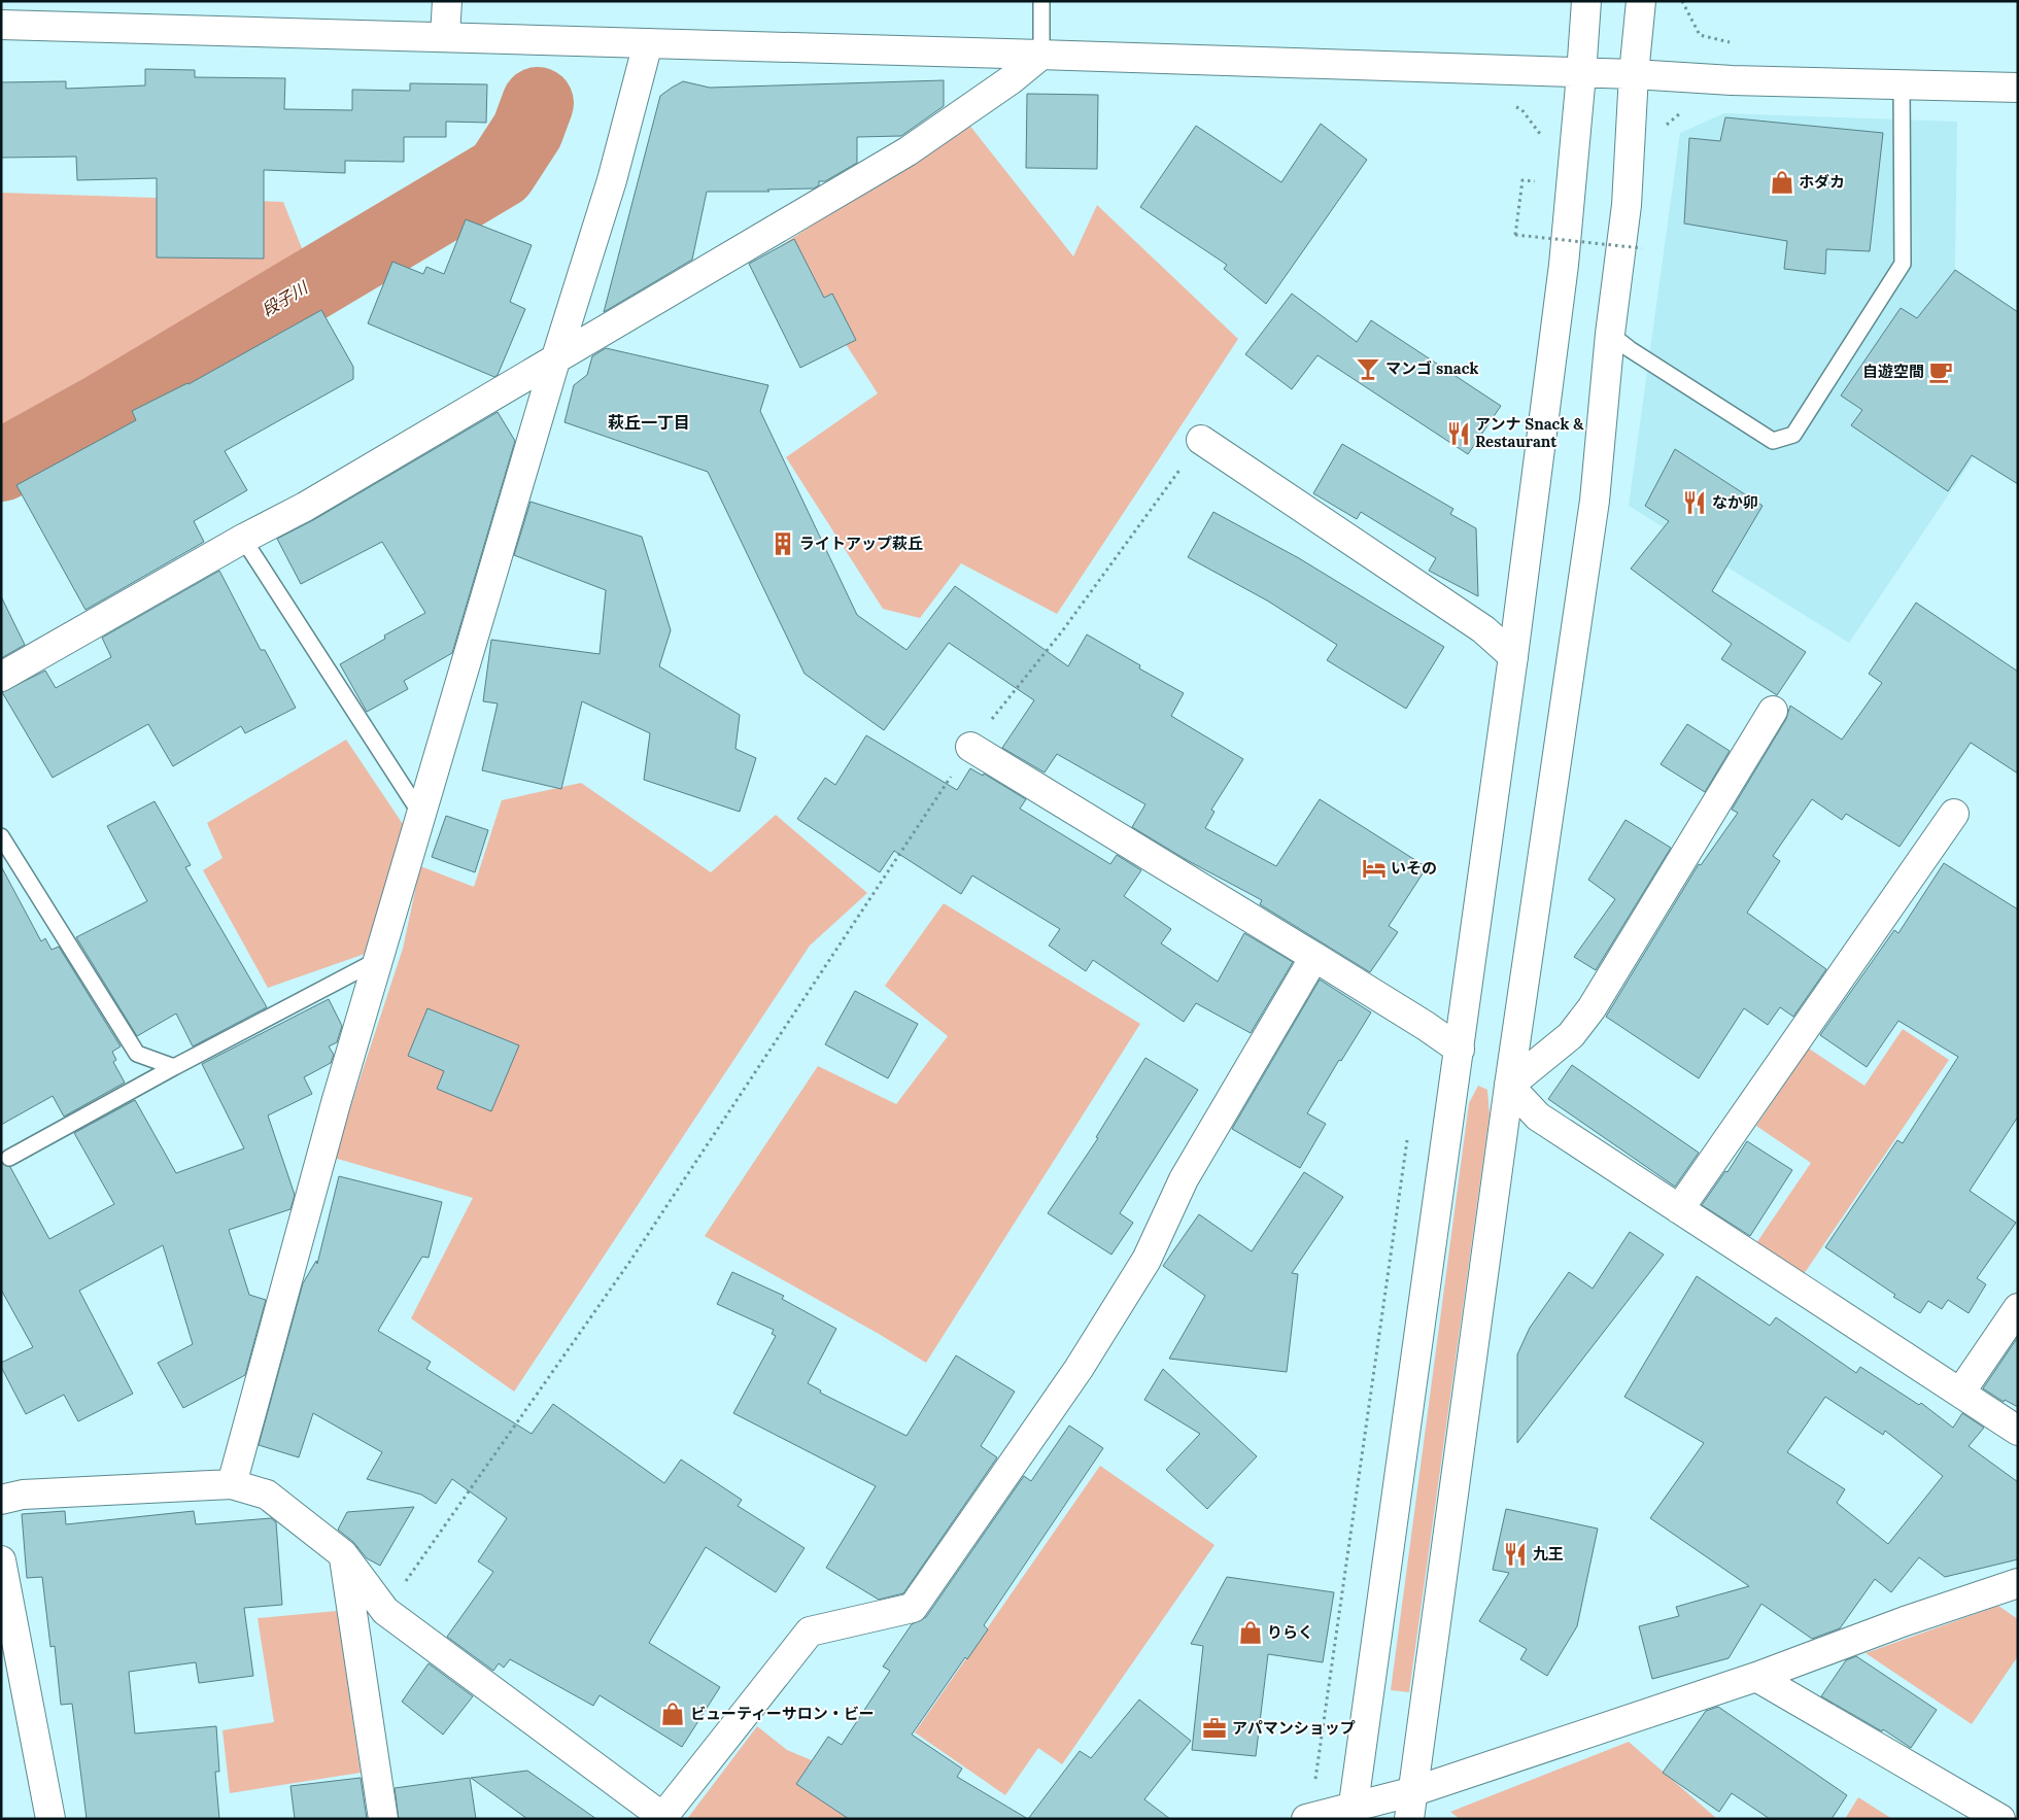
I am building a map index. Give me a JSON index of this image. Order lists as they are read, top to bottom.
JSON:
{
  "districts": ["萩丘一丁目"],
  "water": ["段子川"],
  "places": {
    "shop": ["ホダカ", "りらく", "ビューティーサロン・ビー"],
    "bar": ["マンゴ snack"],
    "cafe": ["自遊空間"],
    "restaurant": ["アンナ Snack & Restaurant", "なか卯", "九王"],
    "building": ["ライトアップ萩丘"],
    "hotel": ["いその"],
    "office": ["アパマンショップ"]
  }
}
